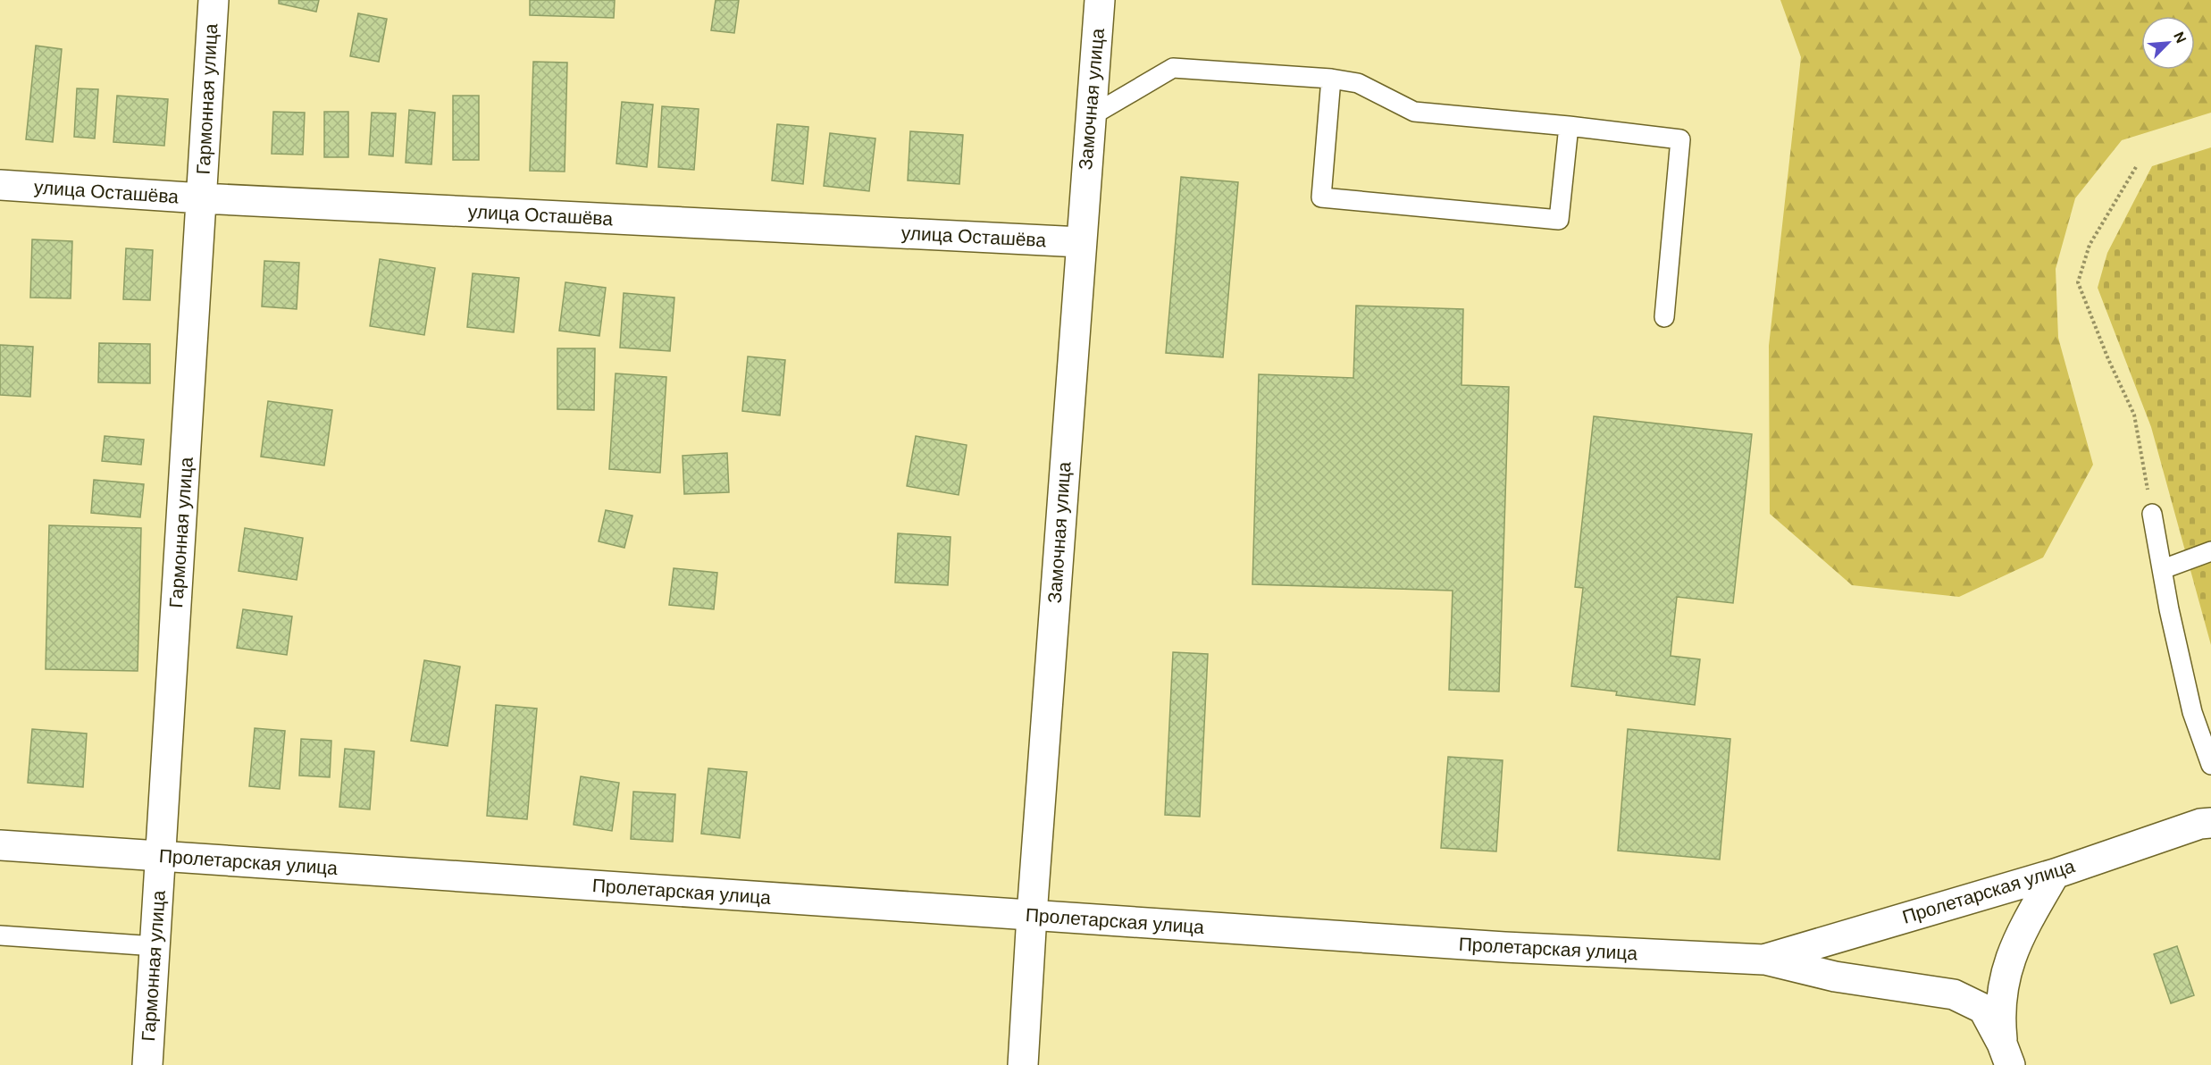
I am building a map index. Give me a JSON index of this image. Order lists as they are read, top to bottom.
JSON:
{
  "streets": {
    "street": [
      "Гармонная улица",
      "Замочная улица",
      "улица Осташёва",
      "Пролетарская улица"
    ]
  },
  "crossings": [
    ["Гармонная улица", "улица Осташёва"],
    ["Гармонная улица", "Пролетарская улица"],
    ["Замочная улица", "улица Осташёва"],
    ["Замочная улица", "Пролетарская улица"]
  ],
  "north": "top right"
}
